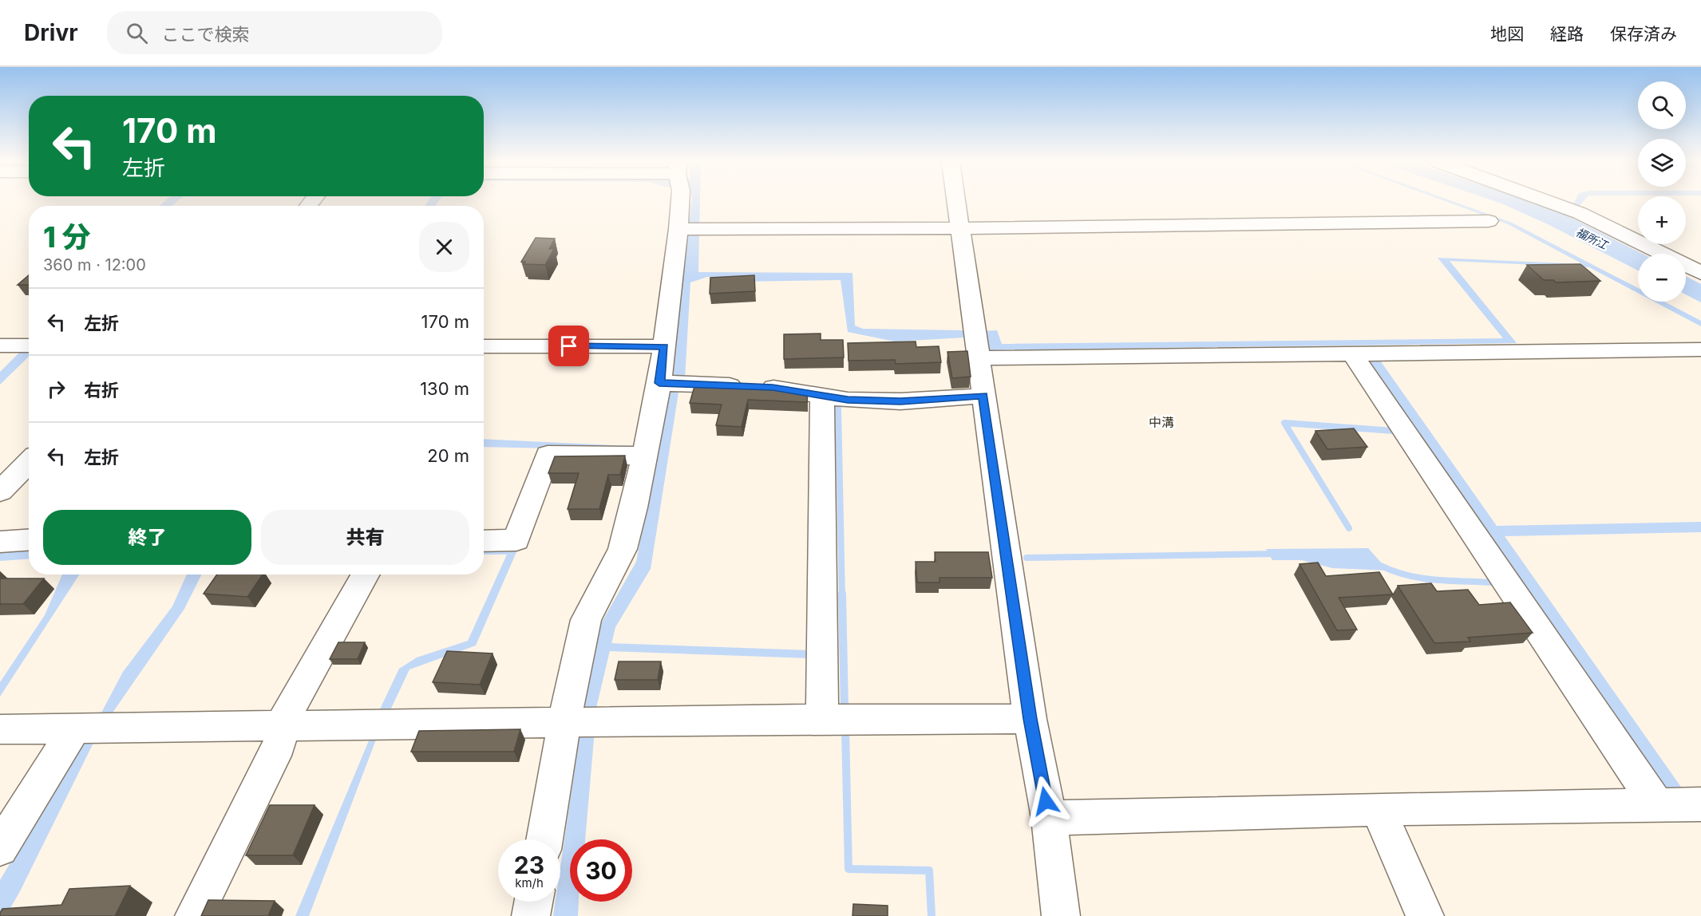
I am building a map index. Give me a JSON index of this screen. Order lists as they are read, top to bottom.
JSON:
{
  "districts": ["中溝"],
  "water": ["福所江"],
  "page": {
    "header": "Drivr",
    "search": "ここで検索",
    "nav": ["地図", "経路", "保存済み"],
    "map_buttons": ["+", "−"],
    "turn": ["170 m", "左折"],
    "heading": ["1 分", "360 m · 12:00"],
    "list": [
      {
        "name": "左折",
        "value": "170 m"
      },
      {
        "name": "右折",
        "value": "130 m"
      },
      {
        "name": "左折",
        "value": "20 m"
      }
    ],
    "buttons": ["終了", "共有"],
    "speed": "23 km/h",
    "limit": "30"
  }
}
